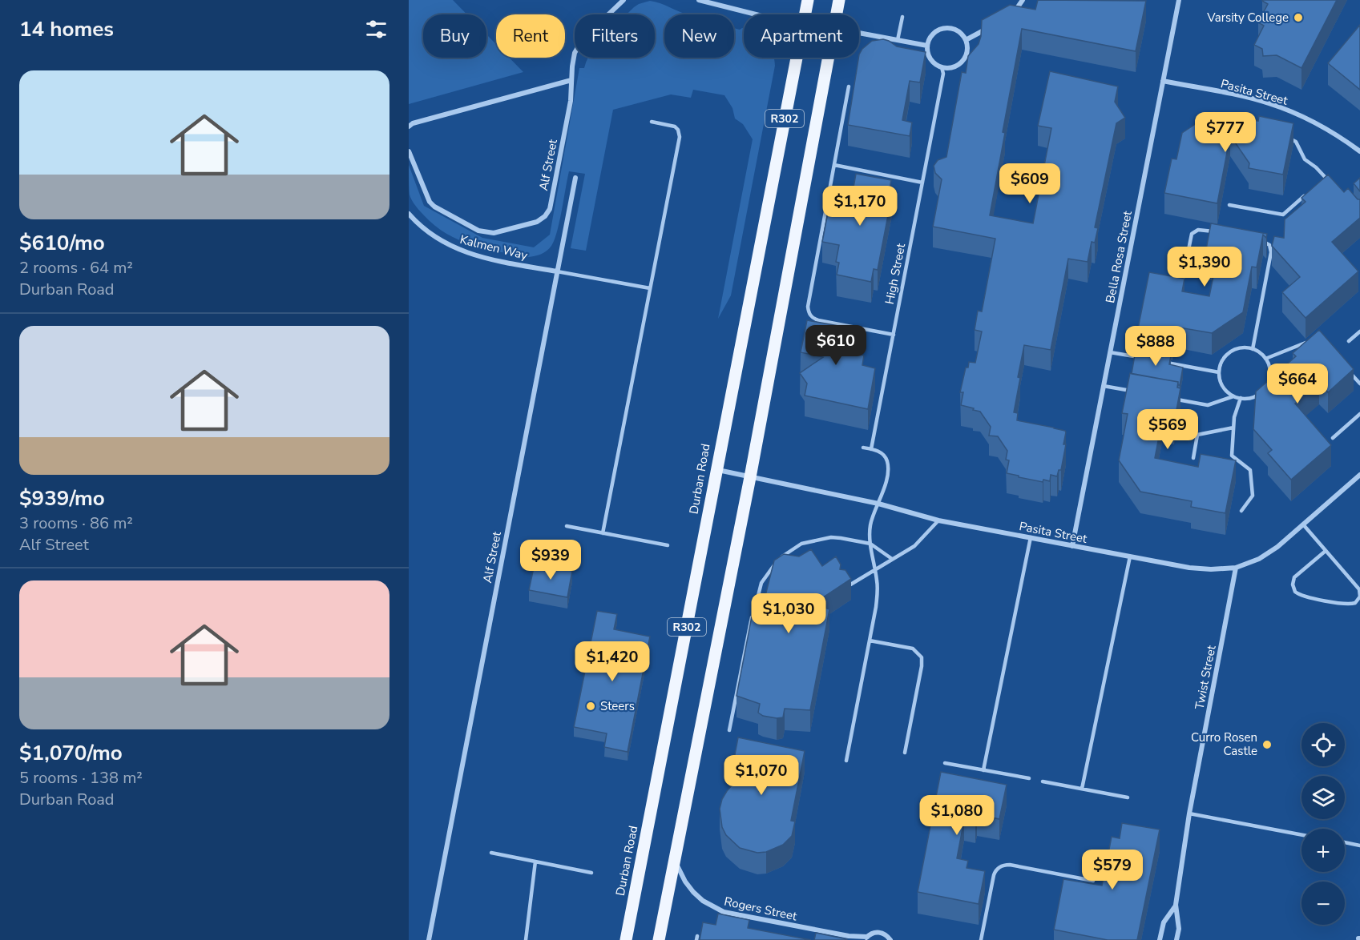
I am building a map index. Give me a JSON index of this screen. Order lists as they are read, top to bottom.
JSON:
{
  "streets": {
    "main road": ["R302", "Durban Road"],
    "street": [
      "Pasita Street",
      "Alf Street",
      "Kalmen Way",
      "Bella Rosa Street",
      "Twist Street",
      "Rogers Street"
    ],
    "lane": ["High Street"]
  },
  "crossings": [
    ["Pasita Street", "R302"],
    ["Pasita Street", "Bella Rosa Street"],
    ["Pasita Street", "Durban Road"],
    ["Pasita Street", "Twist Street"],
    ["R302", "Rogers Street"],
    ["Alf Street", "Kalmen Way"]
  ],
  "places": ["Varsity College", "Steers", "Curro Rosen Castle"],
  "page": {
    "heading": "14 homes",
    "chip": [
      "Buy",
      "Rent",
      "Filters",
      "New",
      "Apartment"
    ],
    "list": [
      {
        "name": "$610/mo",
        "note": "2 rooms · 64 m² · Durban Road"
      },
      {
        "name": "$939/mo",
        "note": "3 rooms · 86 m² · Alf Street"
      },
      {
        "name": "$1,070/mo",
        "note": "5 rooms · 138 m² · Durban Road"
      }
    ],
    "price": [
      "$777",
      "$609",
      "$1,170",
      "$1,390",
      "$610",
      "$888",
      "$664",
      "$569",
      "$939",
      "$1,030",
      "$1,420",
      "$1,070",
      "$1,080",
      "$579"
    ],
    "map_buttons": ["+", "−"]
  }
}
